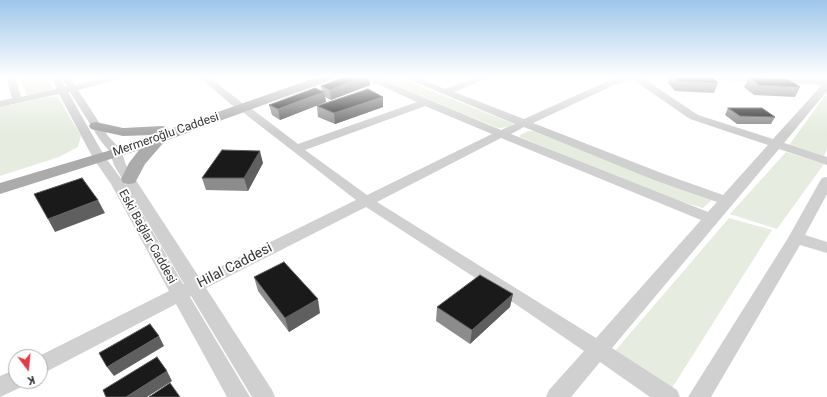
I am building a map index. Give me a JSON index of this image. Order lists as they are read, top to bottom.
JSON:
{
  "streets": {
    "main road": ["Mermeroğlu Caddesi"],
    "street": ["Eski Bağlar Caddesi", "Hilal Caddesi"]
  },
  "crossings": [
    ["Mermeroğlu Caddesi", "Eski Bağlar Caddesi"],
    ["Eski Bağlar Caddesi", "Hilal Caddesi"]
  ],
  "north": "bottom"
}
